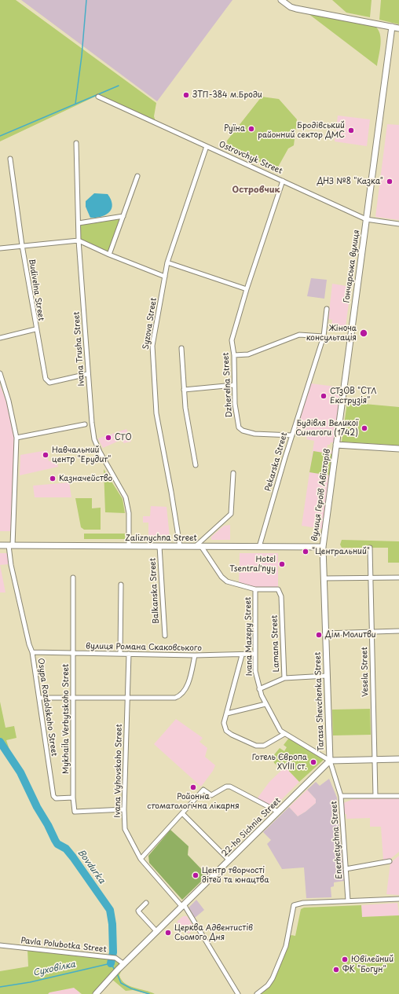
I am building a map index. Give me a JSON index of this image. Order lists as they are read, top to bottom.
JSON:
{
  "streets": {
    "main road": [
      "Гончарська вулиця",
      "вулиця Героїв Авіаторів",
      "Zaliznychna Street",
      "Tarasa Shevchenka Street",
      "22-ho Sichnia Street"
    ],
    "street": [
      "Ostrovchyk Street",
      "Budivelna Street",
      "Syzova Street",
      "Ivana Trusha Street",
      "Dzherelna Street",
      "Pekarska Street",
      "Balkanska Street",
      "Ivana Mazepy Street",
      "Lamana Street",
      "вулиця Романа Скаковського",
      "Vesela Street",
      "Osypa Rozdolskoho Street",
      "Mykhaila Verbytskoho Street",
      "Ivana Vyhovskoho Street",
      "Enerhetychna Street",
      "Pavla Polubotka Street"
    ]
  },
  "crossings": [
    ["Ostrovchyk Street", "Гончарська вулиця"],
    ["Ostrovchyk Street", "Syzova Street"],
    ["Ostrovchyk Street", "Dzherelna Street"],
    ["Гончарська вулиця", "вулиця Героїв Авіаторів"],
    ["Budivelna Street", "Ivana Trusha Street"],
    ["Syzova Street", "Zaliznychna Street"],
    ["Ivana Trusha Street", "Zaliznychna Street"],
    ["Dzherelna Street", "Pekarska Street"],
    ["Pekarska Street", "Zaliznychna Street"],
    ["вулиця Героїв Авіаторів", "Zaliznychna Street"],
    ["вулиця Героїв Авіаторів", "Tarasa Shevchenka Street"],
    ["Zaliznychna Street", "Balkanska Street"],
    ["Zaliznychna Street", "Ivana Mazepy Street"],
    ["Zaliznychna Street", "Tarasa Shevchenka Street"],
    ["Zaliznychna Street", "Osypa Rozdolskoho Street"],
    ["Ivana Mazepy Street", "Lamana Street"],
    ["Ivana Mazepy Street", "вулиця Романа Скаковського"],
    ["Ivana Mazepy Street", "Tarasa Shevchenka Street"],
    ["Ivana Mazepy Street", "22-ho Sichnia Street"],
    ["Ivana Mazepy Street", "Enerhetychna Street"],
    ["Lamana Street", "Tarasa Shevchenka Street"],
    ["вулиця Романа Скаковського", "Osypa Rozdolskoho Street"],
    ["вулиця Романа Скаковського", "Mykhaila Verbytskoho Street"],
    ["вулиця Романа Скаковського", "Ivana Vyhovskoho Street"],
    ["Tarasa Shevchenka Street", "22-ho Sichnia Street"],
    ["Tarasa Shevchenka Street", "Enerhetychna Street"],
    ["Osypa Rozdolskoho Street", "Mykhaila Verbytskoho Street"],
    ["Mykhaila Verbytskoho Street", "Ivana Vyhovskoho Street"],
    ["Ivana Vyhovskoho Street", "22-ho Sichnia Street"],
    ["22-ho Sichnia Street", "Enerhetychna Street"],
    ["22-ho Sichnia Street", "Pavla Polubotka Street"]
  ],
  "districts": ["Островчик"],
  "water": ["Bovdurka", "Суховілка"],
  "places": [
    "ЗТП-384 м.Броди",
    "Руїна",
    "Бродівський районний сектор ДМС",
    "ДНЗ №8 \"Казка\"",
    "Жіноча консультація",
    "СТзОВ \"СТЛ Екструзія\"",
    "Будівля Великої Синагоги (1742)",
    "СТО",
    "Навчальний центр \"Ерудит\"",
    "Казначейство",
    "\"Центральний\"",
    "Hotel Tsentralʹnyy",
    "Дім Молитви",
    "Готель Європа XVIII ст.",
    "Ройонна стоматологічна лікарня",
    "Центр творчості дітей та юнацтва",
    "Церква Адвентистів Сьомого Дня",
    "Ювілейний",
    "ФК \"Богун\""
  ]
}
